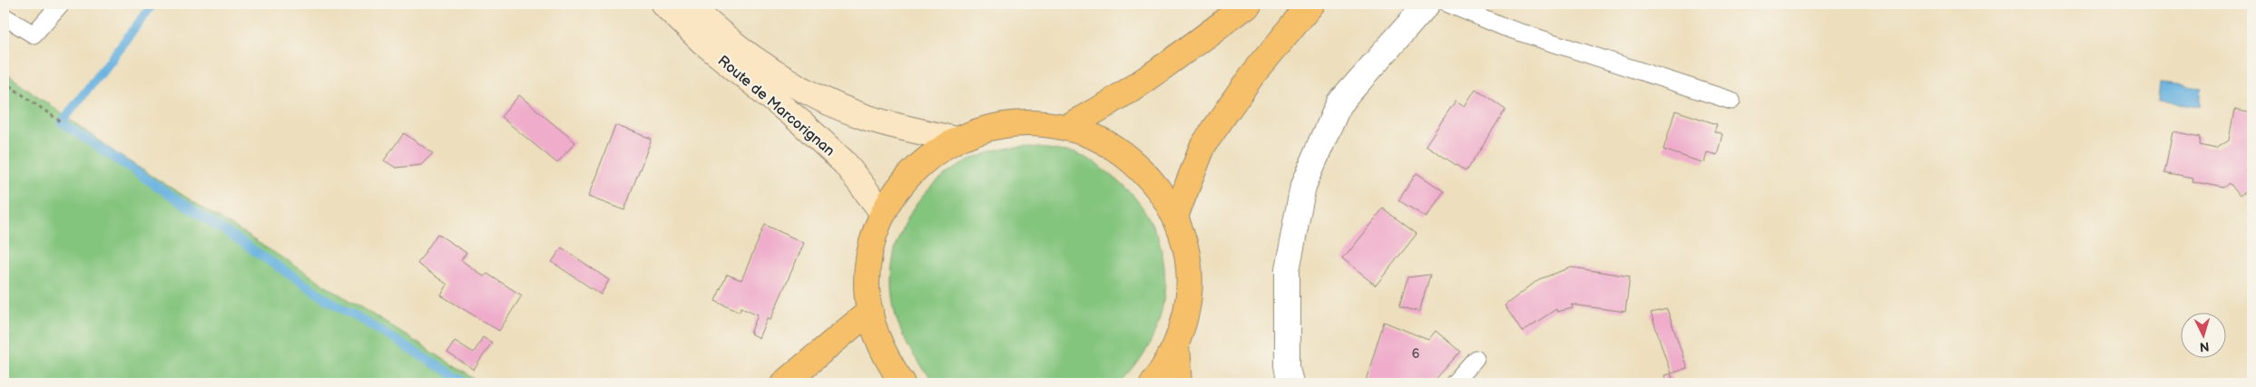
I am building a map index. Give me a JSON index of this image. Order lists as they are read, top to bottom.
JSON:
{
  "streets": {
    "main road": ["Route de Marcorignan"]
  },
  "house_numbers": ["6"],
  "north": "bottom"
}
